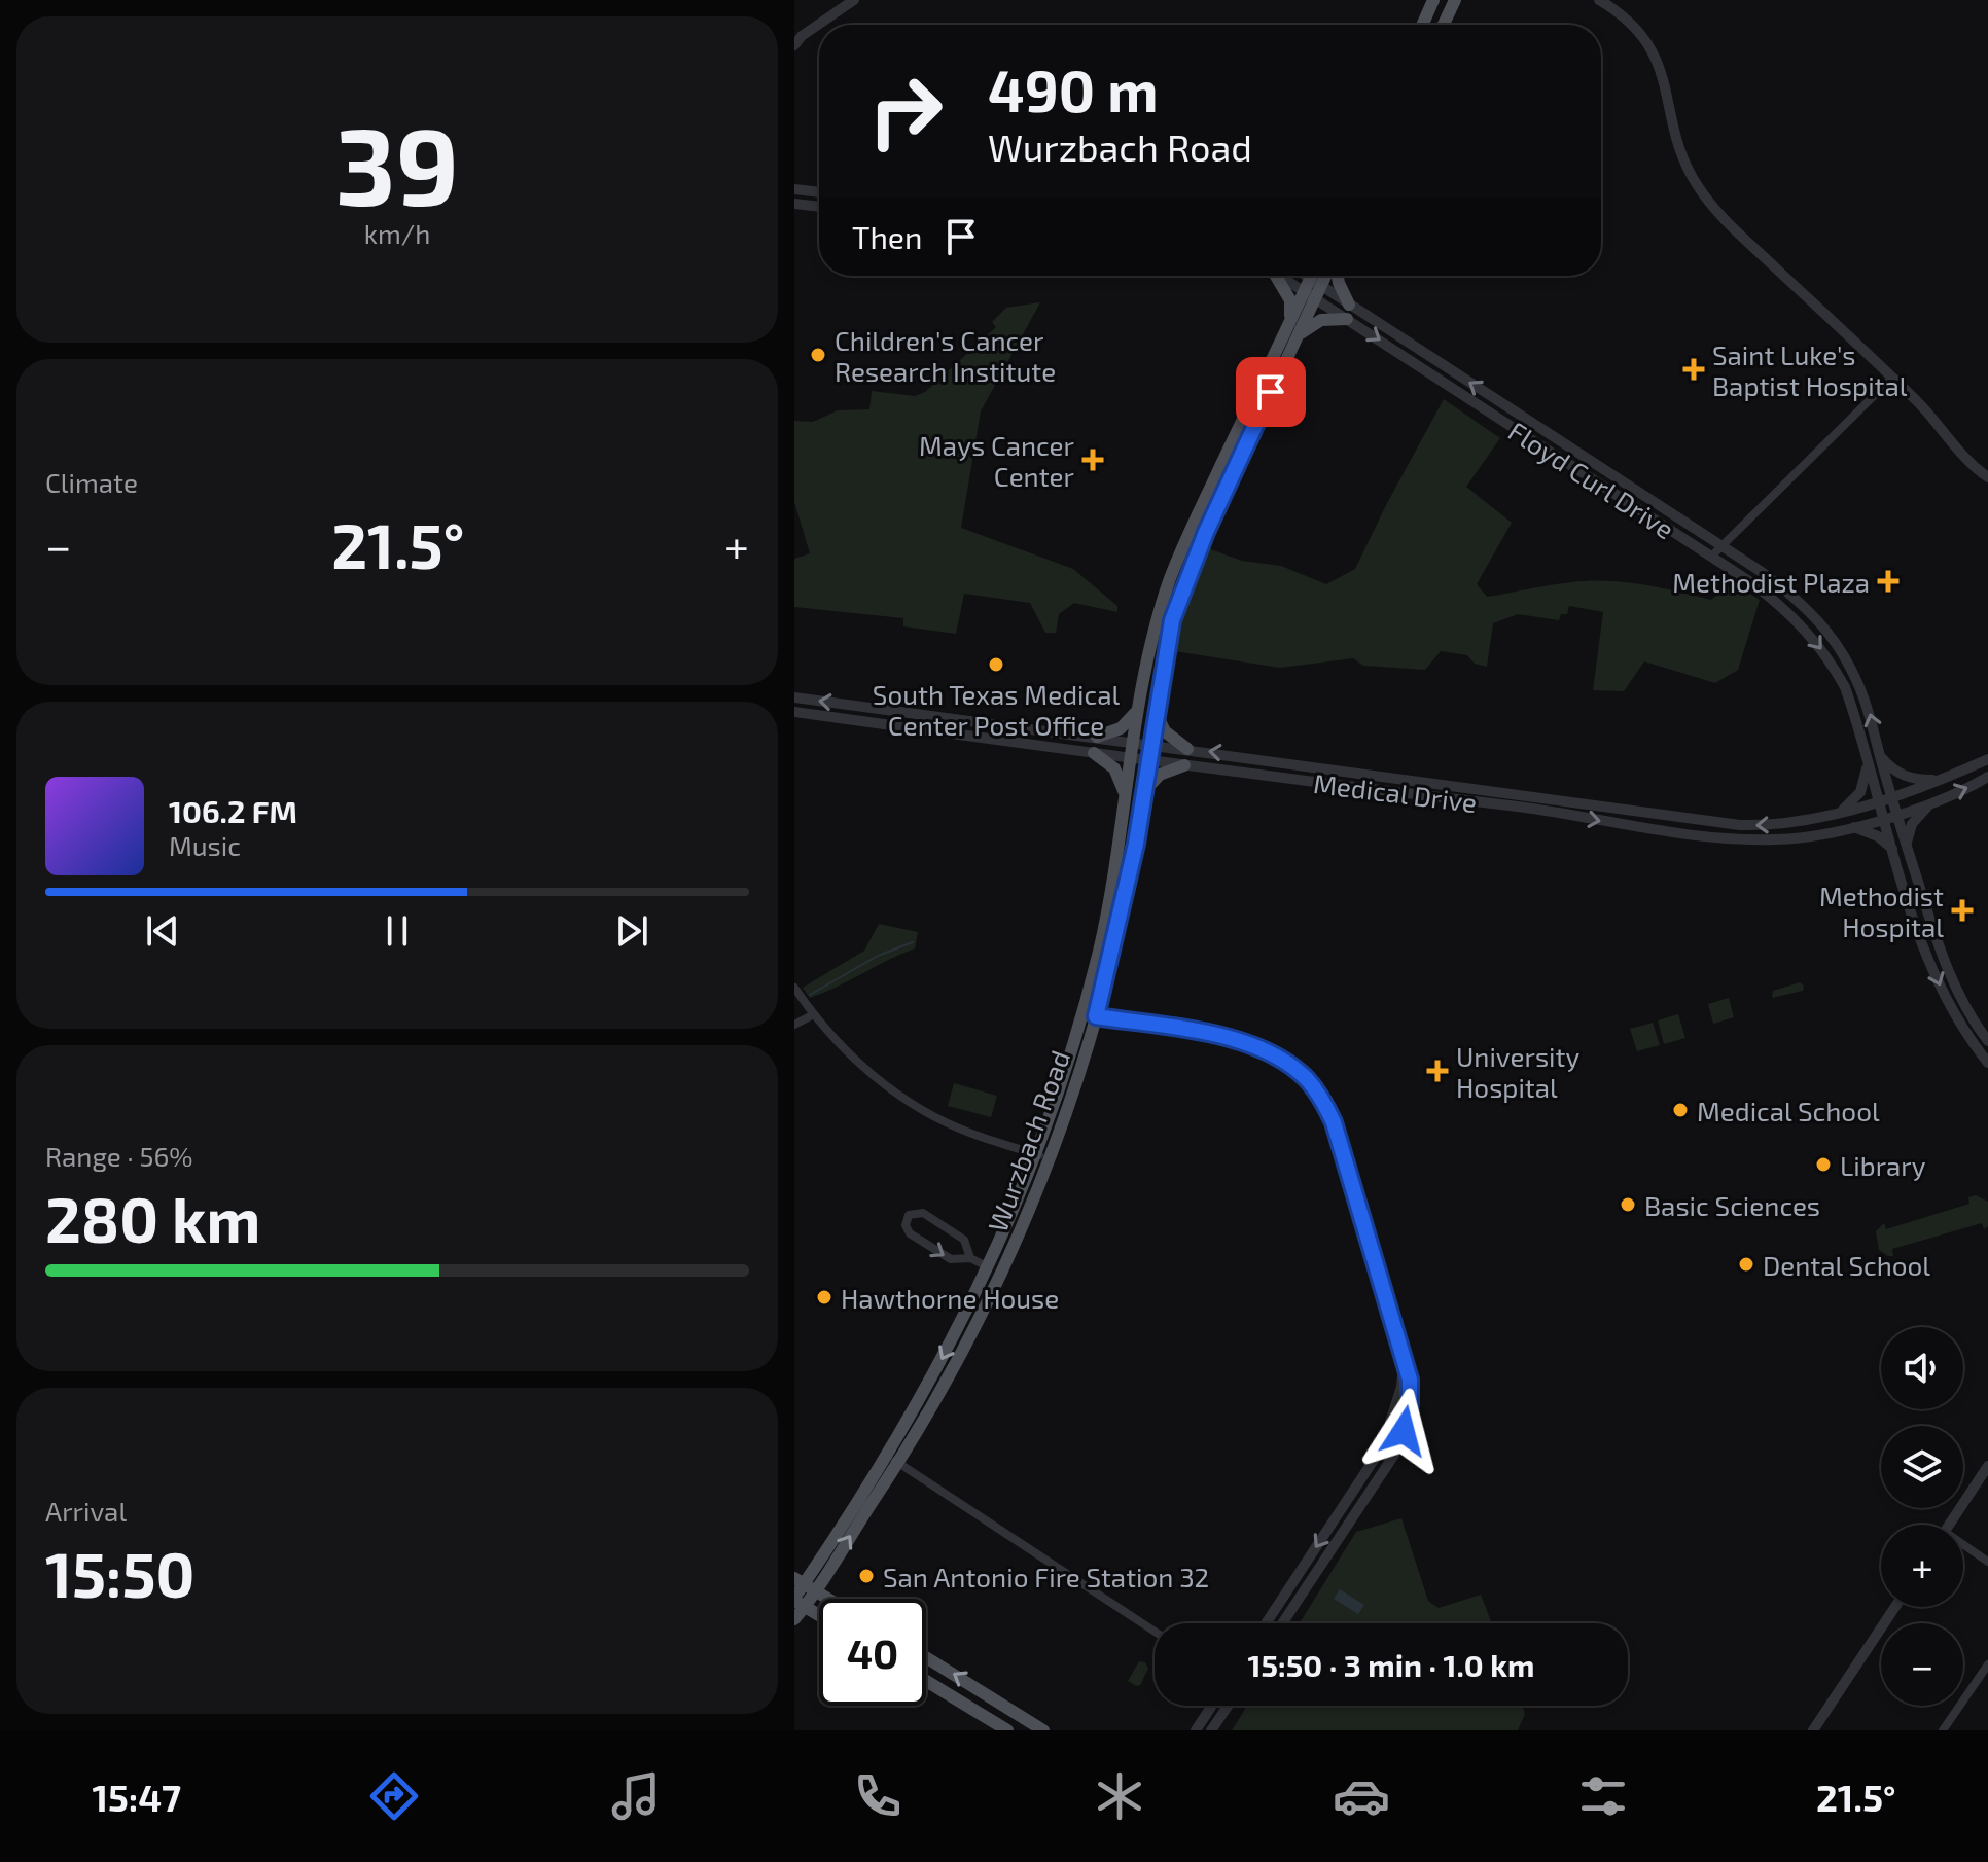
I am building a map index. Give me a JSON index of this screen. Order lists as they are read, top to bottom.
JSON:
{
  "streets": {
    "main road": ["Wurzbach Road"],
    "street": ["Floyd Curl Drive", "Medical Drive"]
  },
  "crossings": [
    ["Floyd Curl Drive", "Medical Drive"],
    ["Floyd Curl Drive", "Wurzbach Road"],
    ["Medical Drive", "Wurzbach Road"]
  ],
  "places": {
    "other": [
      "Children's Cancer Research Institute",
      "South Texas Medical Center Post Office",
      "Medical School",
      "Library",
      "Basic Sciences",
      "Dental School",
      "Hawthorne House",
      "San Antonio Fire Station 32"
    ],
    "health": [
      "Saint Luke's Baptist Hospital",
      "Mays Cancer Center",
      "Methodist Plaza",
      "Methodist Hospital",
      "University Hospital"
    ]
  },
  "page": {
    "tile": [
      ["39", "km/h"],
      "Climate",
      ["Range · 56%", "280 km"],
      ["Arrival", "15:50"]
    ],
    "turn": ["490 m", "Wurzbach Road"],
    "then": "Then",
    "heat": ["−", "21.5°", "+"],
    "song": ["106.2 FM", "Music"],
    "map_buttons": ["+", "−"],
    "limit": "40",
    "trip": "15:50 · 3 min · 1.0 km",
    "tabs": ["15:47", "21.5°"]
  }
}
